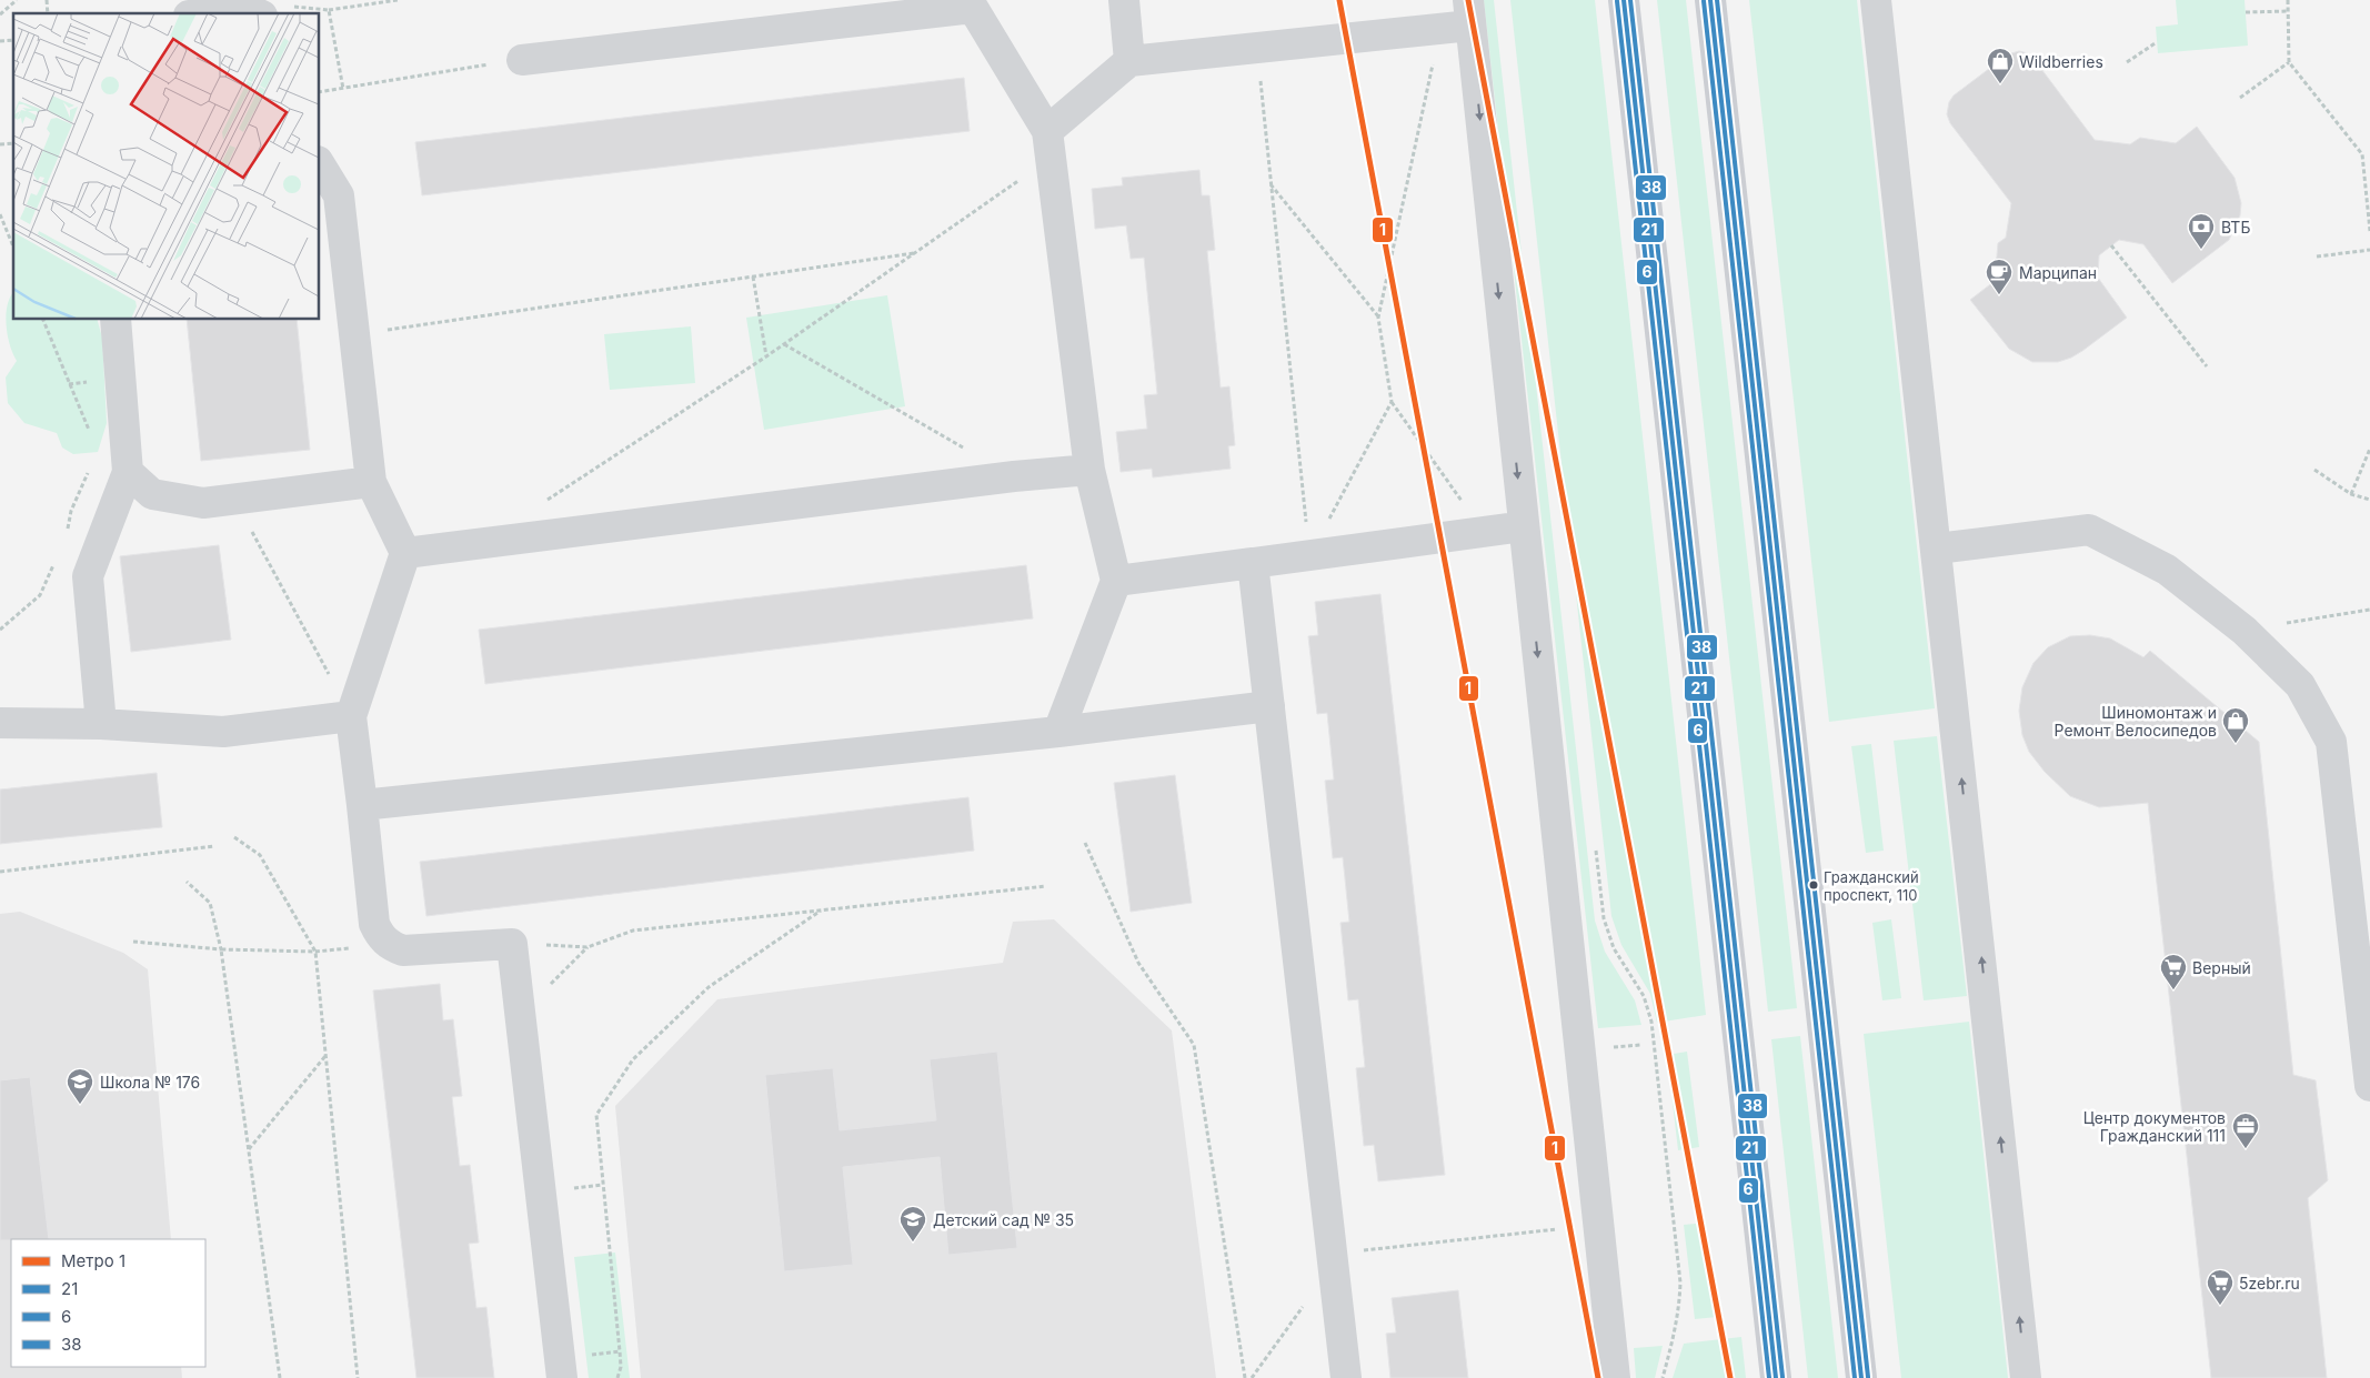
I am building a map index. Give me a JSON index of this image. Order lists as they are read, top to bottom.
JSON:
{
  "places": {
    "shop": ["Wildberries", "Шиномонтаж и Ремонт Велосипедов"],
    "bank": ["ВТБ"],
    "cafe": ["Марципан"],
    "other": ["Гражданский проспект, 110"],
    "supermarket": ["Верный", "5zebr.ru"],
    "school or university": ["Школа № 176", "Детский сад № 35"],
    "office": ["Центр документов Гражданский 111"]
  },
  "lines": [
    "metro line 1",
    "transit line 21",
    "transit line 38",
    "transit line 6"
  ],
  "legend": [
    "Метро 1",
    "21",
    "6",
    "38"
  ]
}
